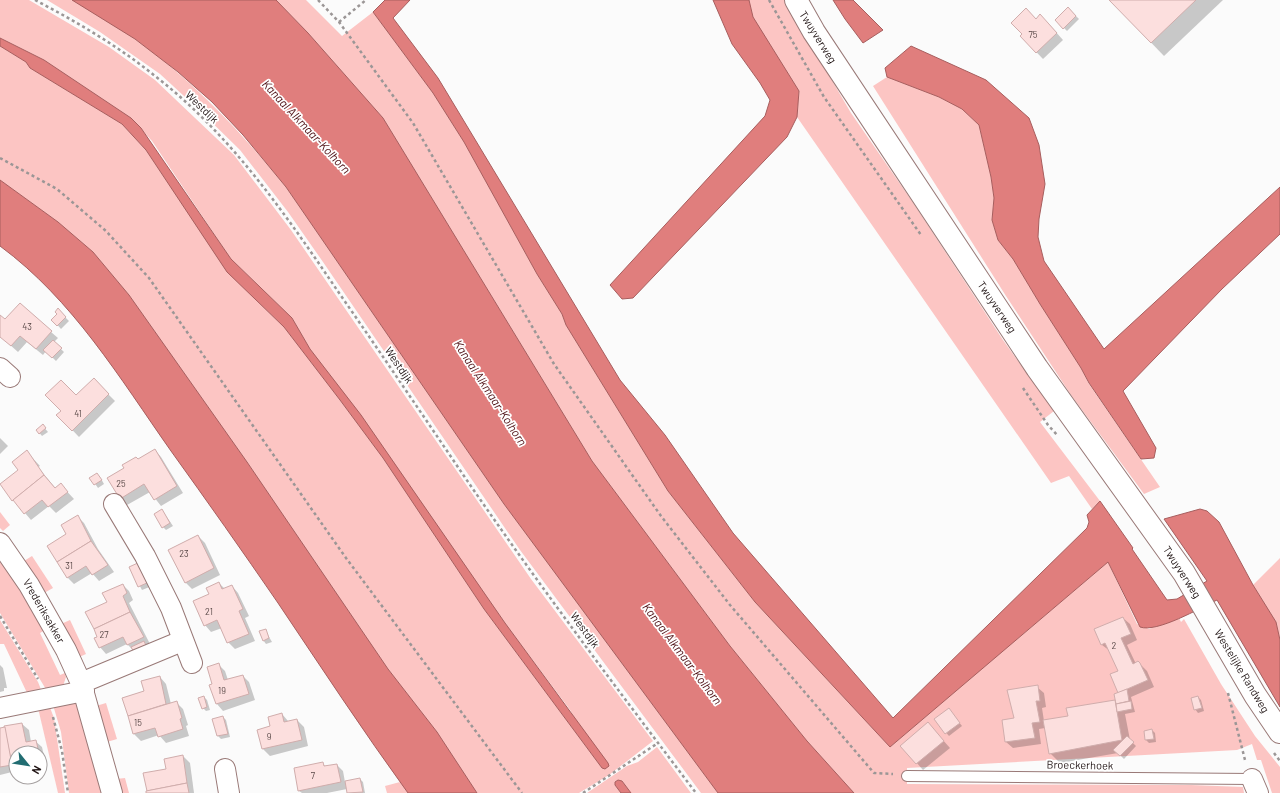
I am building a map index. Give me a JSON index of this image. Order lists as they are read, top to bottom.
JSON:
{
  "streets": {
    "street": ["Twuyverweg", "Vrederiksakker", "Westelijke Randweg"],
    "lane": ["Broeckerhoek"],
    "path": ["Westdijk"]
  },
  "crossings": [
    ["Twuyverweg", "Westelijke Randweg"]
  ],
  "water": ["Kanaal Alkmaar-Kolhorn"],
  "house_numbers": [
    "75",
    "43",
    "41",
    "25",
    "23",
    "31",
    "21",
    "27",
    "2",
    "19",
    "15",
    "9",
    "7"
  ],
  "north": "bottom right"
}
